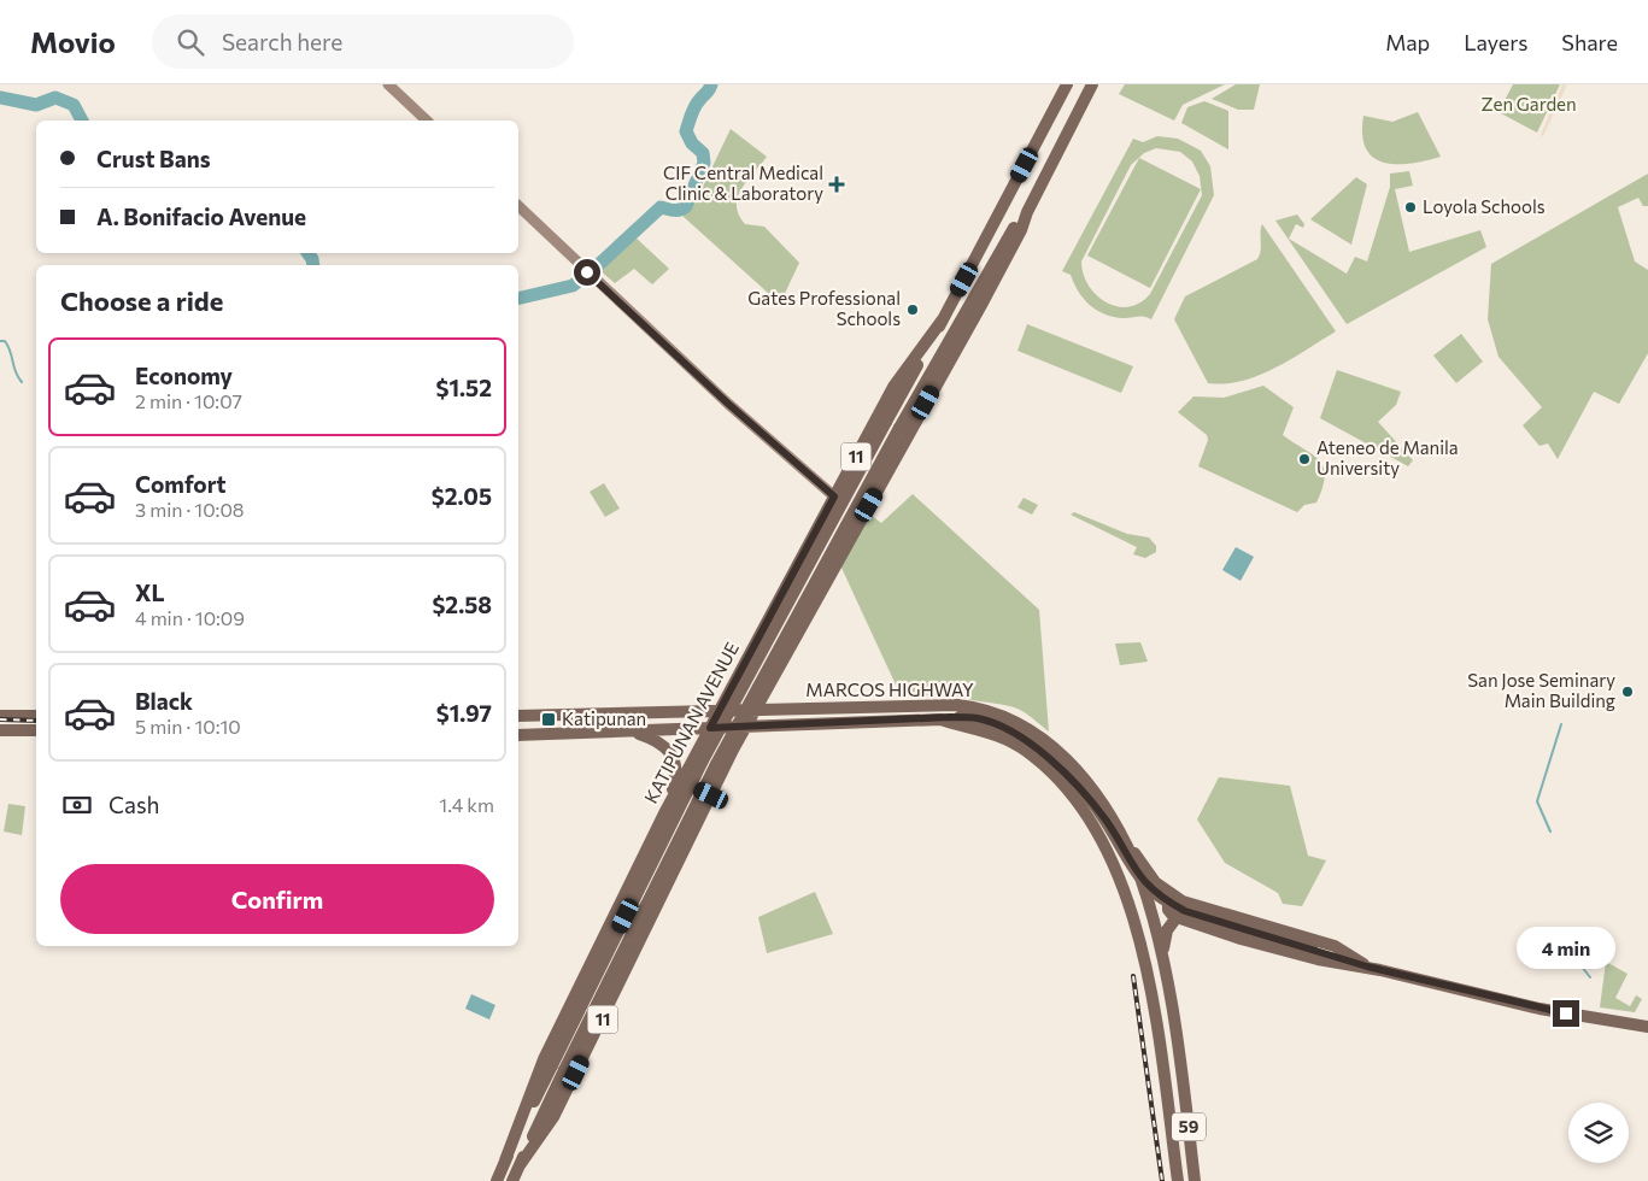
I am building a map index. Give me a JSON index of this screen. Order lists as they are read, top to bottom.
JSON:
{
  "streets": {
    "main road": [
      "11",
      "MARCOS HIGHWAY",
      "KATIPUNAN AVENUE",
      "59"
    ]
  },
  "crossings": [
    ["11", "MARCOS HIGHWAY"],
    ["11", "59"],
    ["MARCOS HIGHWAY", "59"],
    ["KATIPUNAN AVENUE", "59"]
  ],
  "parks": ["Zen Garden"],
  "places": {
    "health": ["CIF Central Medical Clinic & Laboratory"],
    "other": [
      "Loyola Schools",
      "Gates Professional Schools",
      "Ateneo de Manila University",
      "San Jose Seminary Main Building"
    ],
    "transit": ["Katipunan"]
  },
  "page": {
    "header": "Movio",
    "search": "Search here",
    "nav": ["Map", "Layers", "Share"],
    "banner": ["Crust Bans", "A. Bonifacio Avenue"],
    "heading": "Choose a ride",
    "list": [
      {
        "name": "Economy",
        "note": "2 min · 10:07",
        "value": "$1.52"
      },
      {
        "name": "Comfort",
        "note": "3 min · 10:08",
        "value": "$2.05"
      },
      {
        "name": "XL",
        "note": "4 min · 10:09",
        "value": "$2.58"
      },
      {
        "name": "Black",
        "note": "5 min · 10:10",
        "value": "$1.97"
      }
    ],
    "pay": ["Cash", "1.4 km"],
    "buttons": "Confirm",
    "bubble": "4 min"
  }
}
